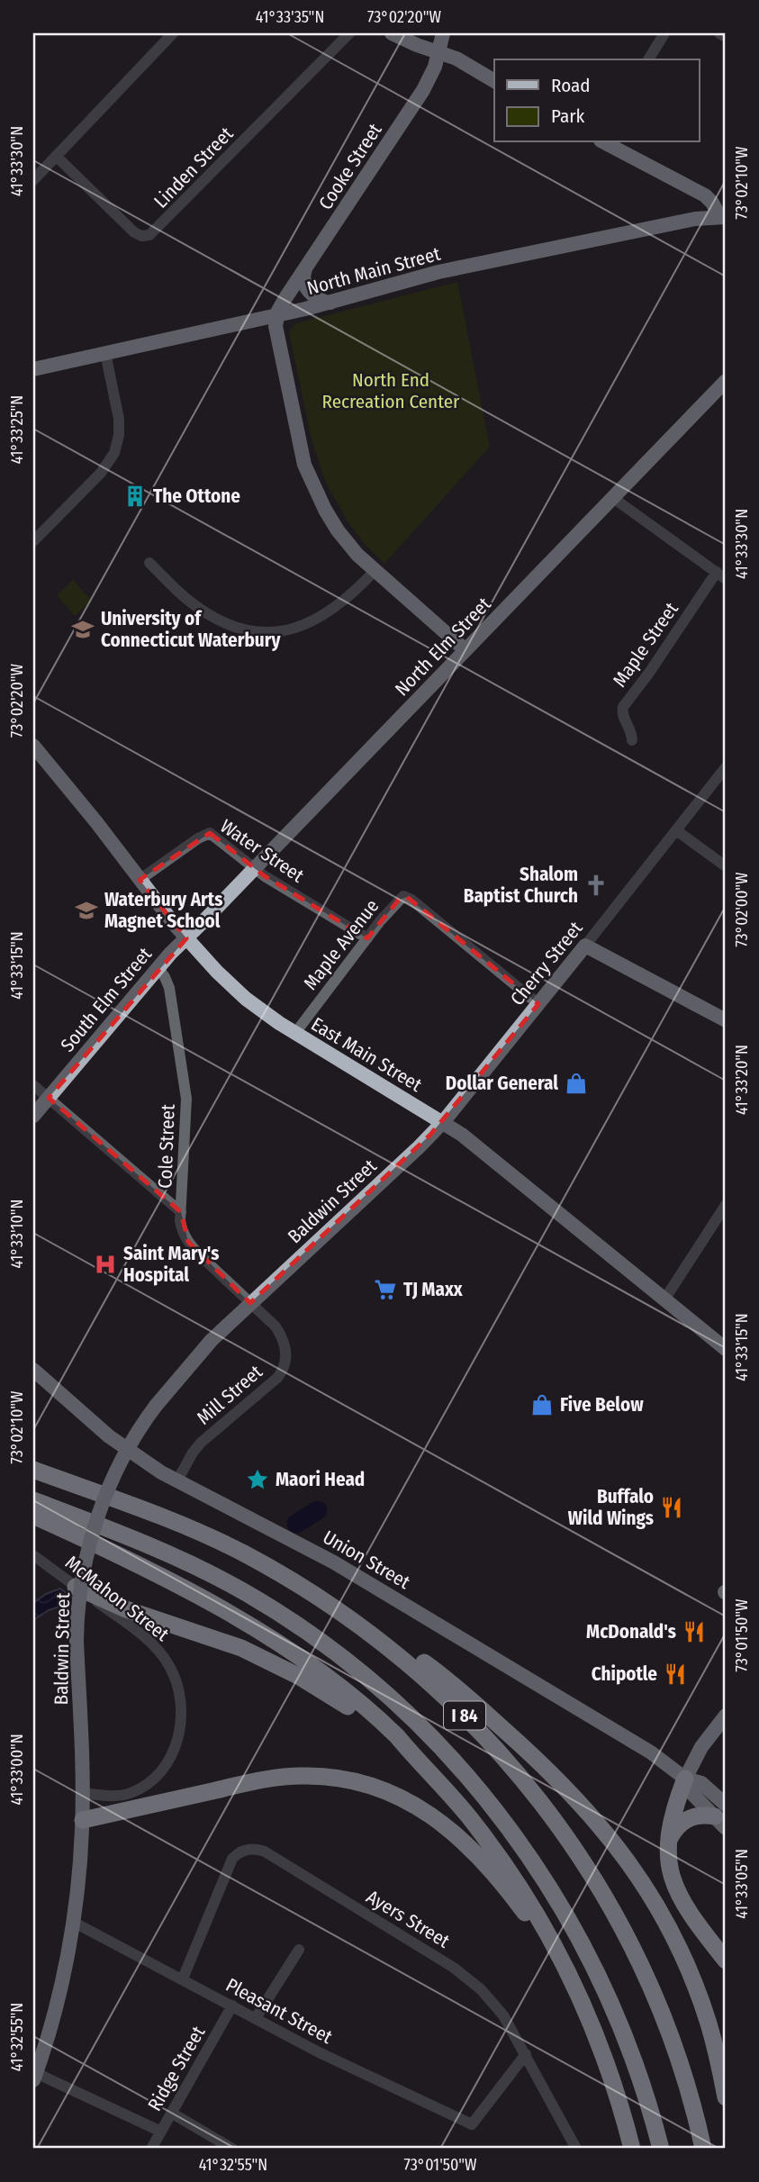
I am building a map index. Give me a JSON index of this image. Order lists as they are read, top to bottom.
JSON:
{
  "streets": {
    "highway": ["I 84"],
    "main road": [
      "Cooke Street",
      "North Main Street",
      "North Elm Street",
      "Cherry Street",
      "South Elm Street",
      "East Main Street",
      "Baldwin Street",
      "Union Street"
    ],
    "street": [
      "Linden Street",
      "Maple Street",
      "Water Street",
      "Maple Avenue",
      "Cole Street",
      "Mill Street",
      "McMahon Street",
      "Ayers Street",
      "Pleasant Street",
      "Ridge Street"
    ]
  },
  "crossings": [
    ["Cooke Street", "North Main Street"],
    ["North Elm Street", "Water Street"],
    ["North Elm Street", "South Elm Street"],
    ["North Elm Street", "East Main Street"],
    ["Water Street", "Maple Avenue"],
    ["Water Street", "East Main Street"],
    ["Maple Avenue", "Cherry Street"],
    ["Maple Avenue", "East Main Street"],
    ["Cherry Street", "East Main Street"],
    ["Cherry Street", "Baldwin Street"],
    ["South Elm Street", "East Main Street"],
    ["South Elm Street", "Cole Street"],
    ["East Main Street", "Baldwin Street"],
    ["Cole Street", "Baldwin Street"],
    ["Cole Street", "Mill Street"],
    ["Baldwin Street", "Mill Street"],
    ["Baldwin Street", "McMahon Street"],
    ["Baldwin Street", "Pleasant Street"],
    ["Mill Street", "Union Street"],
    ["Ayers Street", "Pleasant Street"],
    ["Pleasant Street", "Ridge Street"]
  ],
  "parks": ["North End Recreation Center"],
  "places": {
    "building": ["The Ottone"],
    "school or university": ["University of Connecticut Waterbury", "Waterbury Arts Magnet School"],
    "church": ["Shalom Baptist Church"],
    "shop": ["Dollar General", "Five Below"],
    "hospital": ["Saint Mary's Hospital"],
    "supermarket": ["TJ Maxx"],
    "place": ["Maori Head"],
    "restaurant": ["Buffalo Wild Wings", "McDonald's", "Chipotle"]
  },
  "legend": ["Road", "Park"],
  "coordinates": [
    "41°33'35\"N",
    "73°02'20\"W",
    "41°33'30\"N",
    "73°02'10\"W",
    "41°33'25\"N",
    "73°02'00\"W",
    "41°33'15\"N",
    "41°33'20\"N",
    "41°33'10\"N",
    "73°01'50\"W",
    "41°33'00\"N",
    "41°33'05\"N",
    "41°32'55\"N"
  ]
}
